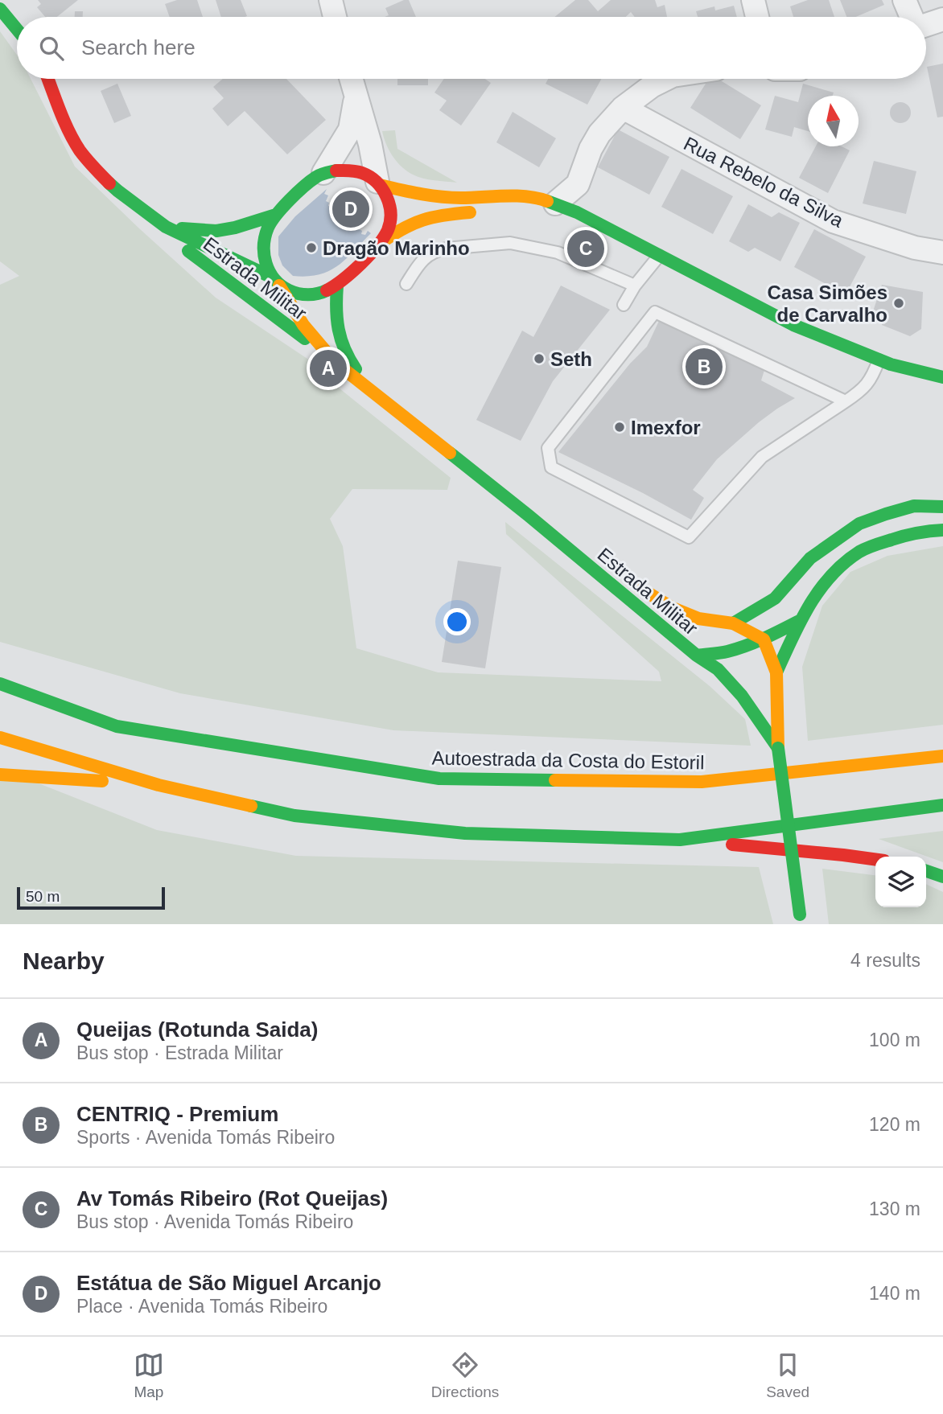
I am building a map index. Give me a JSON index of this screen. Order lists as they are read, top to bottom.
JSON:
{
  "streets": {
    "main road": ["Estrada Militar", "Autoestrada da Costa do Estoril"],
    "street": ["Rua Rebelo da Silva"]
  },
  "places": [
    "Dragão Marinho",
    "Casa Simões de Carvalho",
    "Seth",
    "Imexfor"
  ],
  "scale_bar": "50 m",
  "north": "top",
  "page": {
    "search": "Search here",
    "pins": [
      "D",
      "C",
      "B",
      "A"
    ],
    "scale": "50 m",
    "heading": ["Nearby", "4 results"],
    "list": [
      {
        "mark": "A",
        "name": "Queijas (Rotunda Saida)",
        "note": "Bus stop · Estrada Militar",
        "value": "100 m"
      },
      {
        "mark": "B",
        "name": "CENTRIQ - Premium",
        "note": "Sports · Avenida Tomás Ribeiro",
        "value": "120 m"
      },
      {
        "mark": "C",
        "name": "Av Tomás Ribeiro (Rot Queijas)",
        "note": "Bus stop · Avenida Tomás Ribeiro",
        "value": "130 m"
      },
      {
        "mark": "D",
        "name": "Estátua de São Miguel Arcanjo",
        "note": "Place · Avenida Tomás Ribeiro",
        "value": "140 m"
      }
    ],
    "nav": ["Map", "Directions", "Saved"]
  }
}
